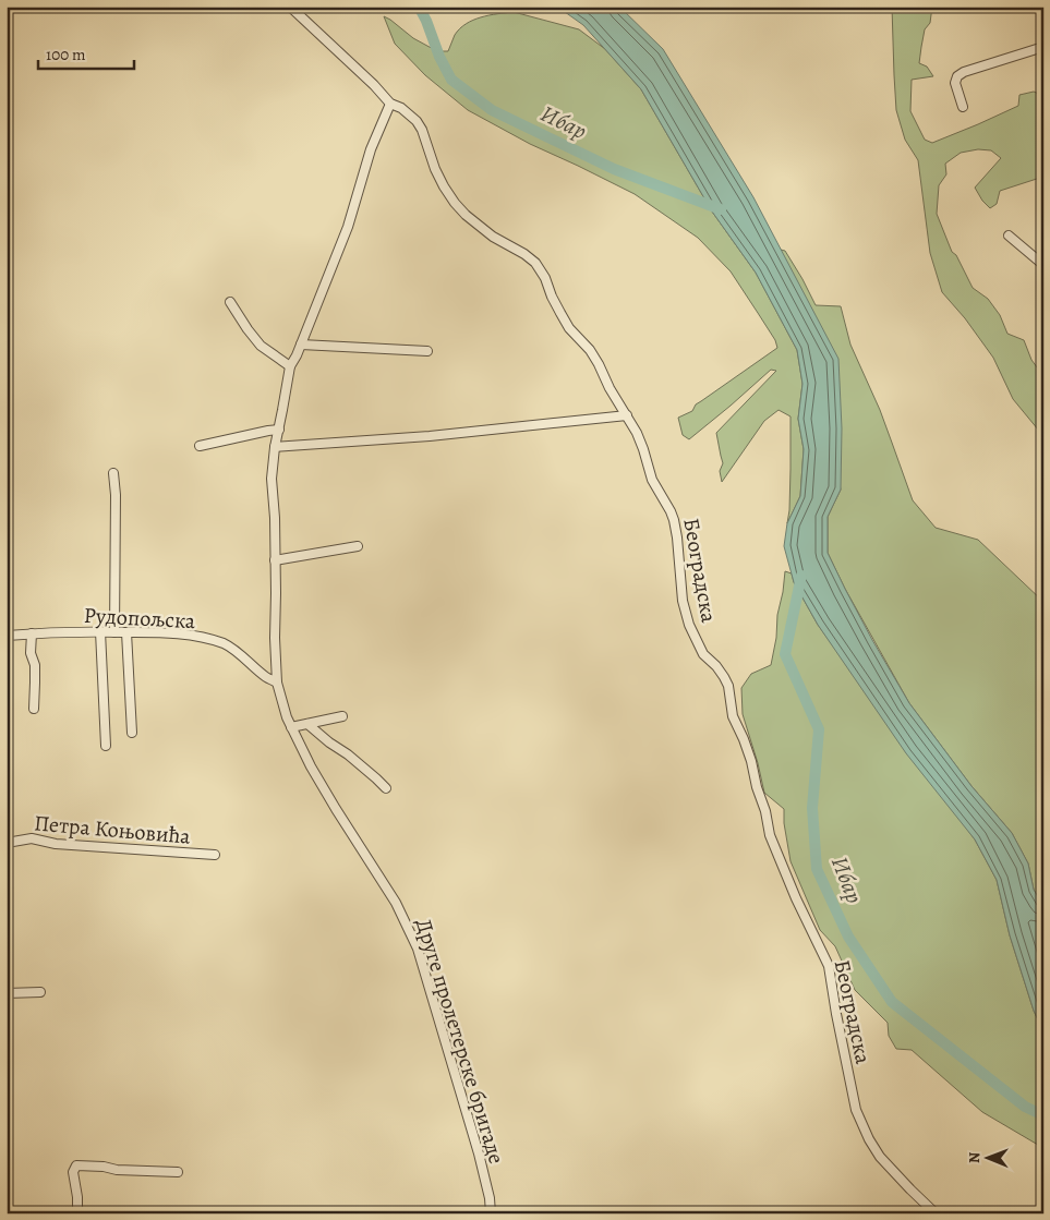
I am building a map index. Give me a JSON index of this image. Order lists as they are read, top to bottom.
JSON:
{
  "streets": {
    "street": [
      "Београдска",
      "Рудопољска",
      "Петра Коњовића",
      "Друге пролетерске бригаде"
    ]
  },
  "crossings": [
    ["Рудопољска", "Друге пролетерске бригаде"]
  ],
  "water": ["Ибар"],
  "scale_bar": "100 m",
  "north": "left"
}
